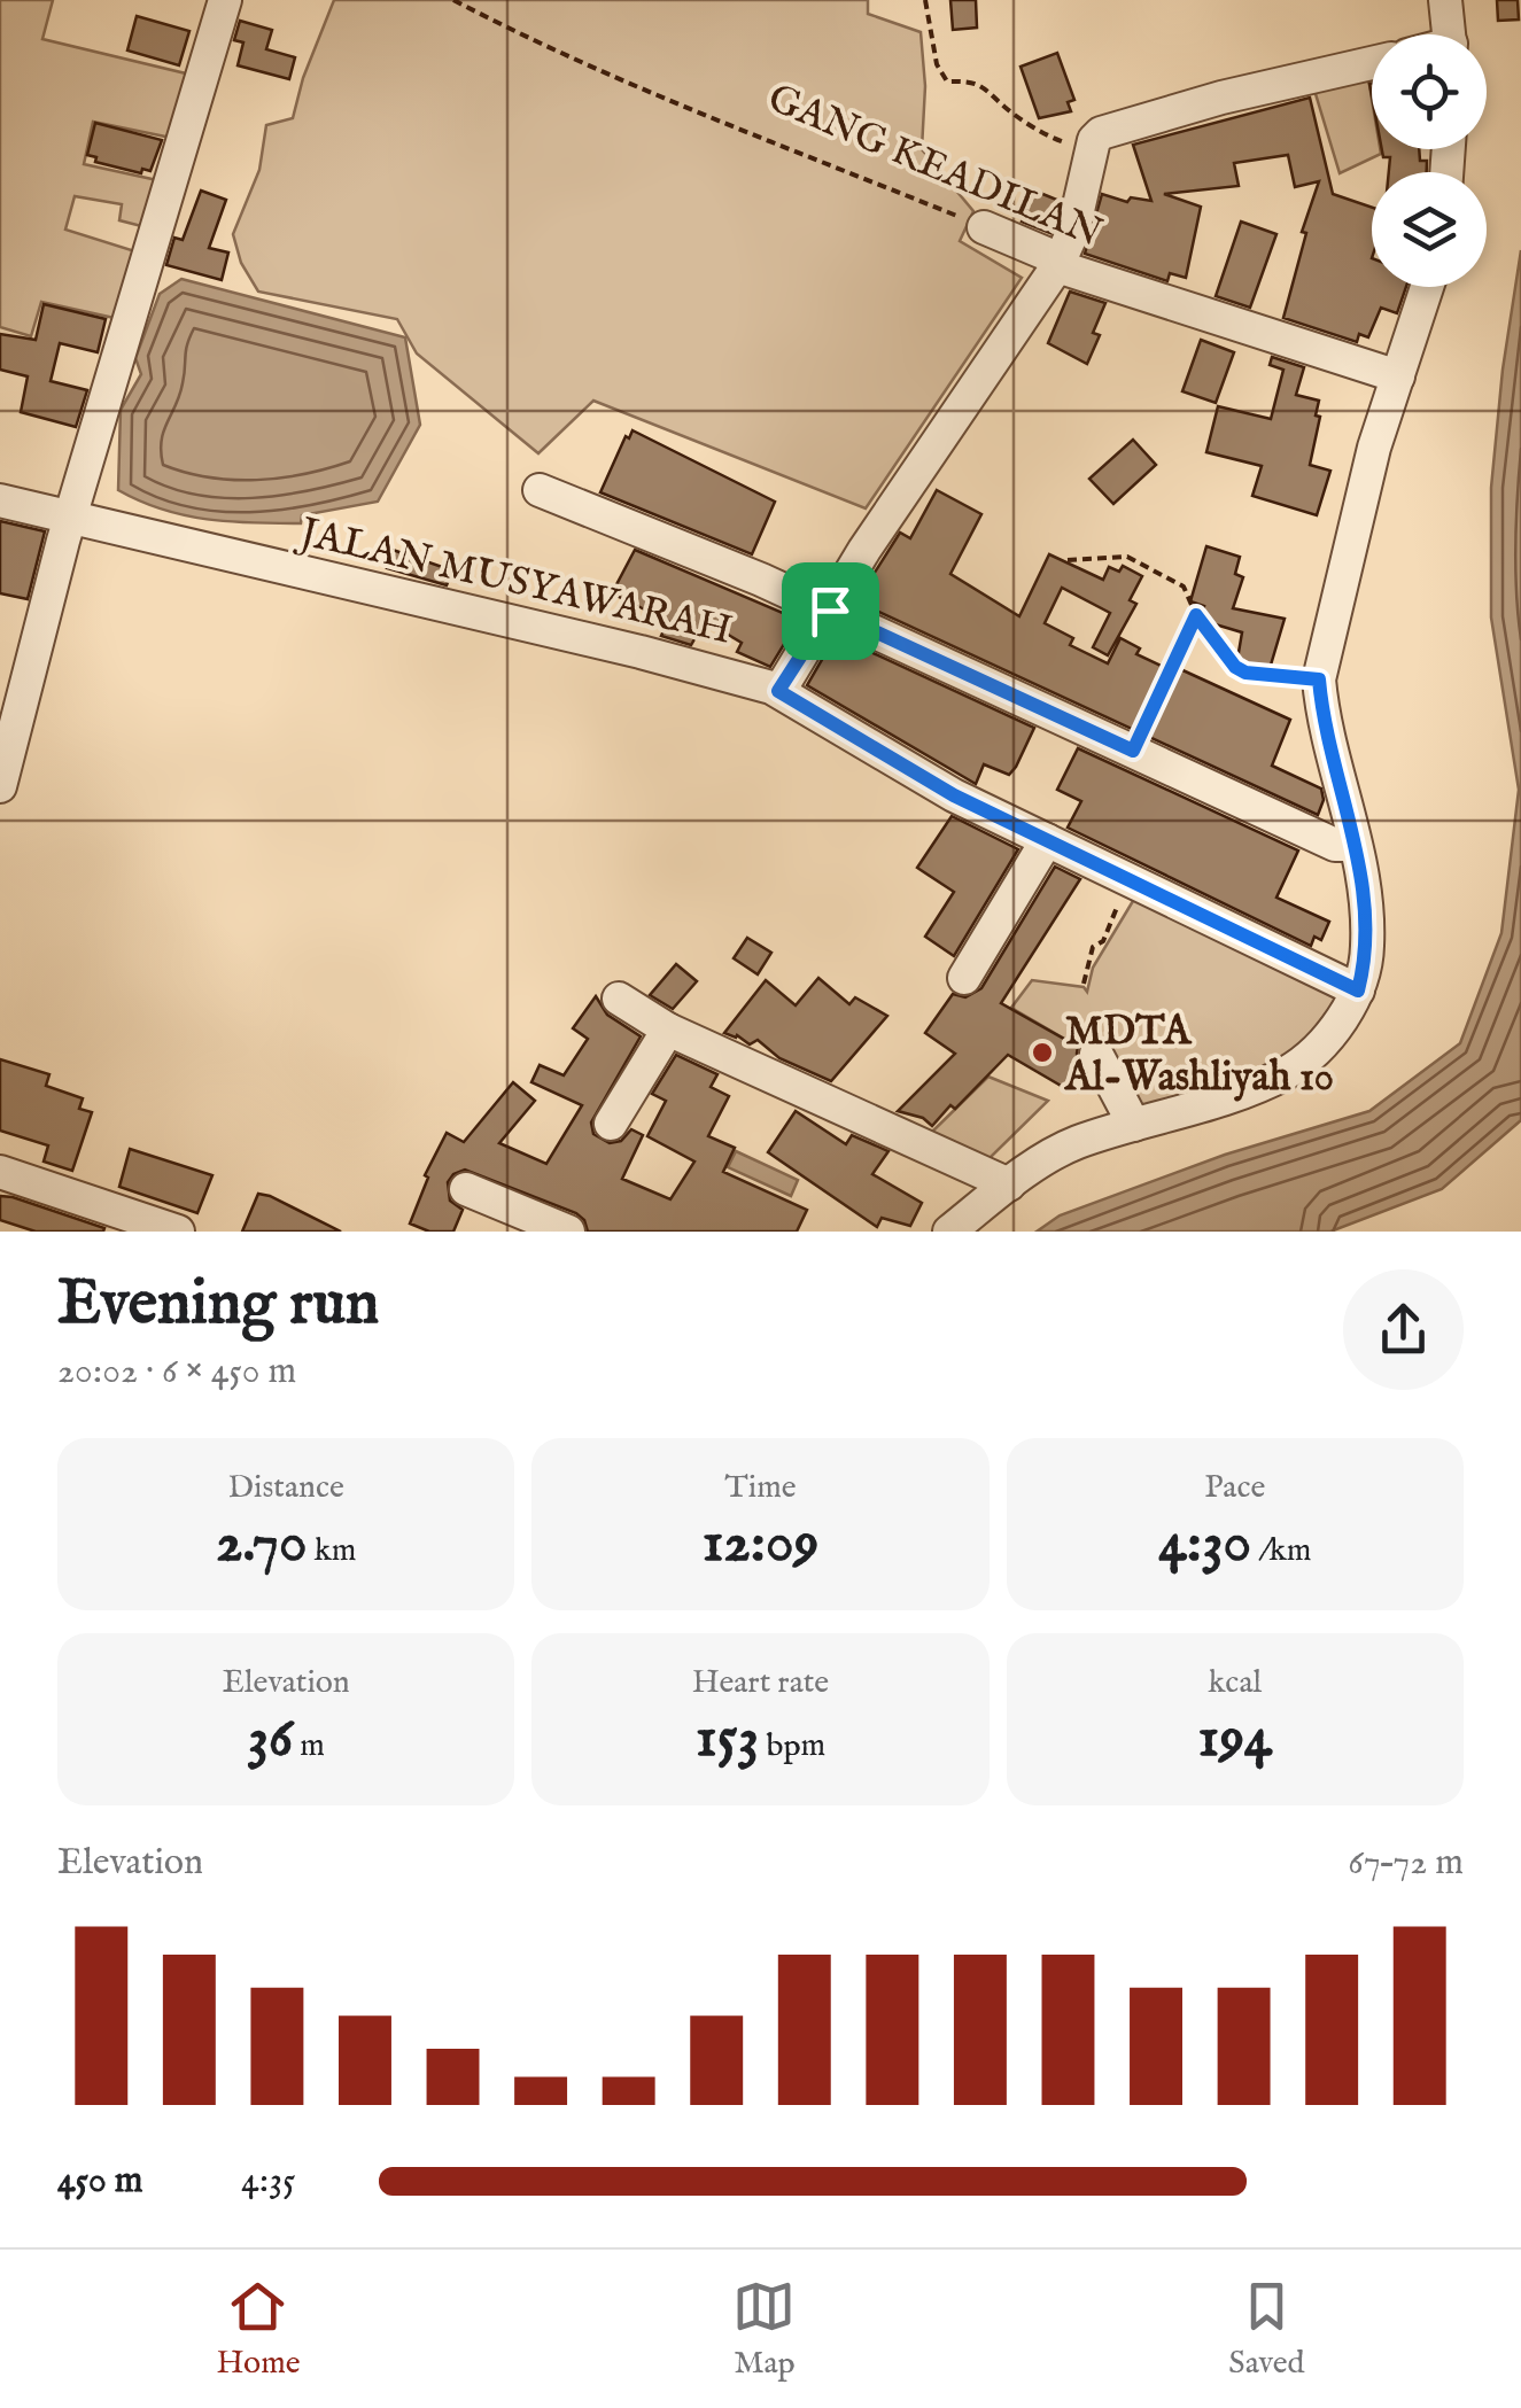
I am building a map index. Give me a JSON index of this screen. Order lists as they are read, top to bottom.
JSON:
{
  "streets": {
    "street": ["GANG KEADILAN", "JALAN MUSYAWARAH"]
  },
  "places": ["MDTA Al-Washliyah 10"],
  "page": {
    "heading": ["Evening run", "20:02 · 6 × 450 m"],
    "stats": [
      ["Distance", "2.70 km"],
      ["Time", "12:09"],
      ["Pace", "4:30 /km"],
      ["Elevation", "36 m"],
      ["Heart rate", "153 bpm"],
      ["kcal", "194"]
    ],
    "chart": ["Elevation", "67–72 m"],
    "list": [
      {
        "name": "450 m",
        "note": "4:35"
      }
    ],
    "tabs": ["Home", "Map", "Saved"]
  }
}
